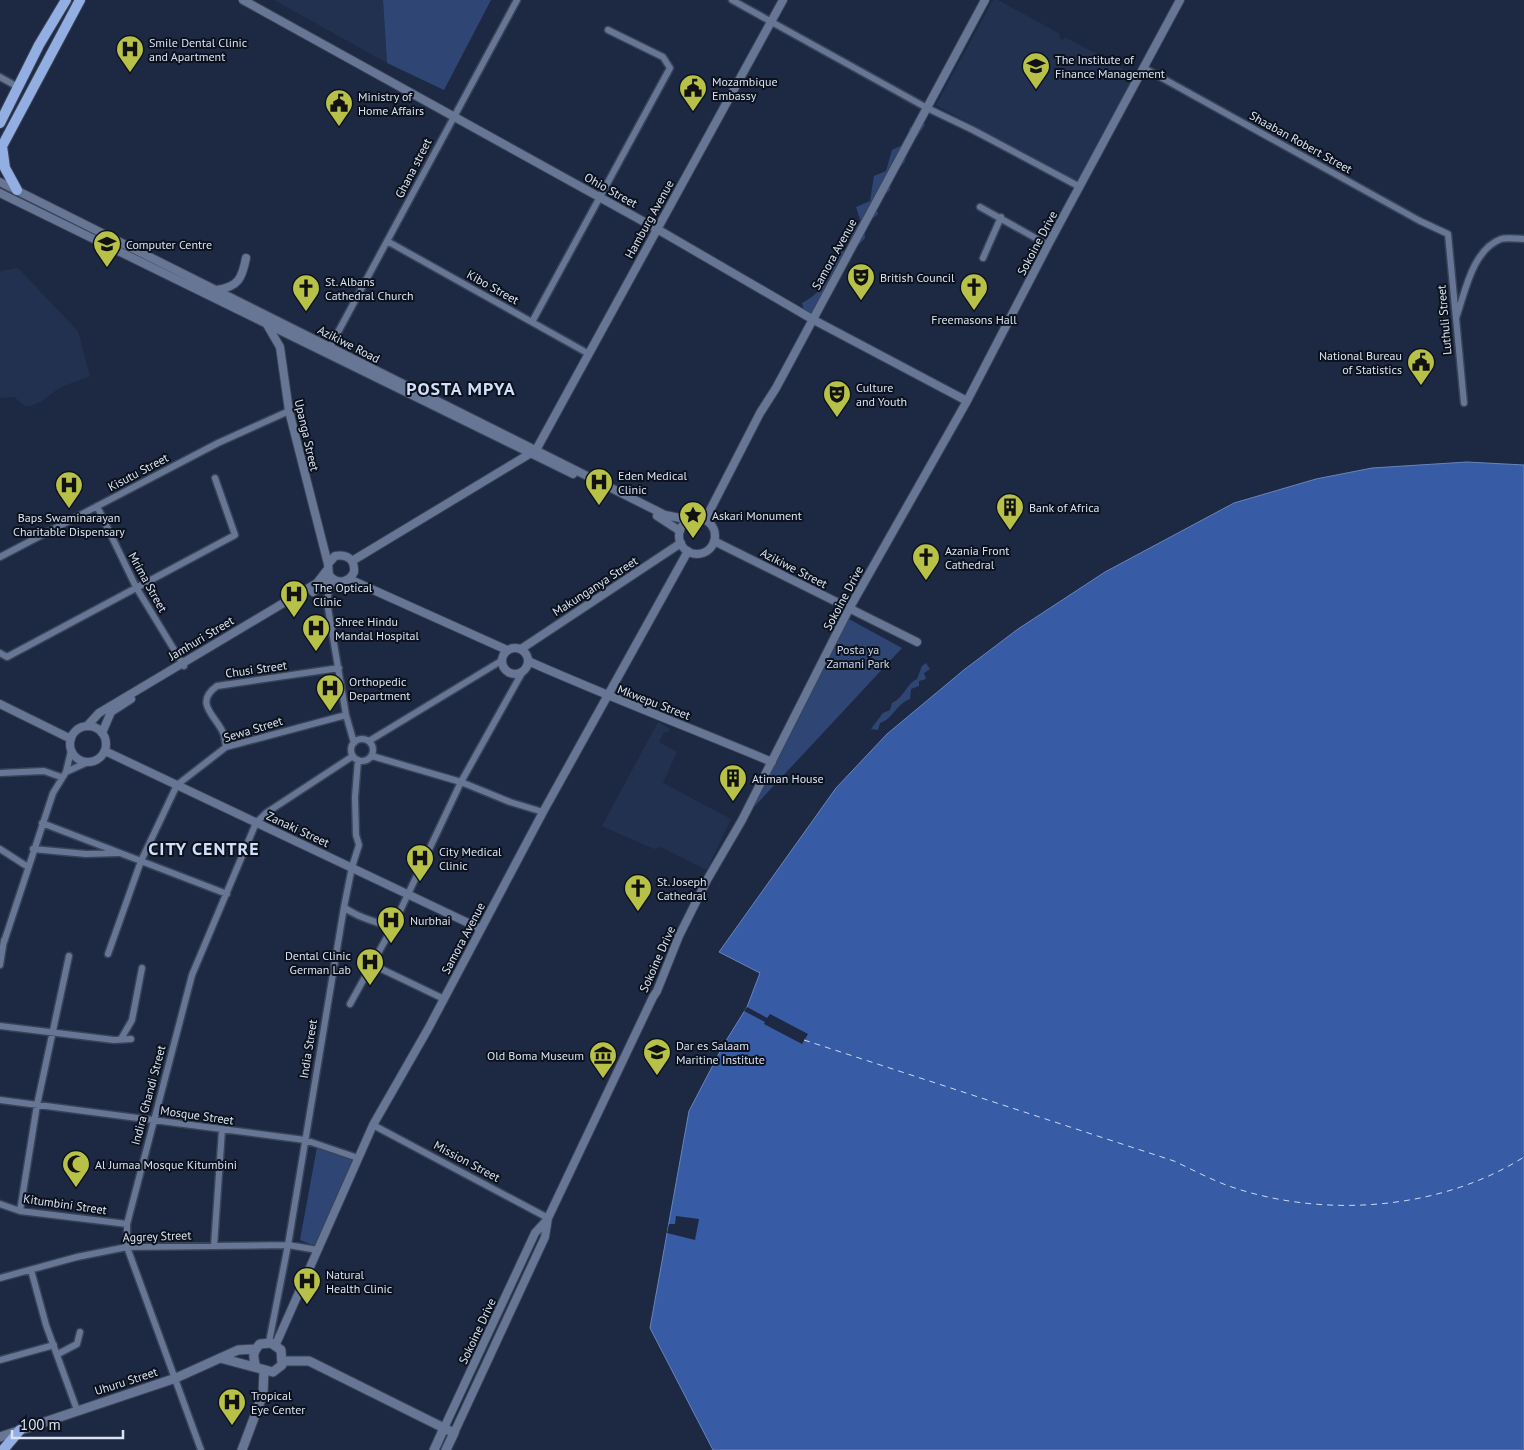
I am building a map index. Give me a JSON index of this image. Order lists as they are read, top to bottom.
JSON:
{
  "streets": {
    "main road": ["Uhuru Street"],
    "street": [
      "Shaaban Robert Street",
      "Ghana street",
      "Ohio Street",
      "Hamburg Avenue",
      "Sokoine Drive",
      "Samora Avenue",
      "Kibo Street",
      "Luthuli Street",
      "Azikiwe Road",
      "Upanga Street",
      "Kisutu Street",
      "Azikiwe Street",
      "Mrima Street",
      "Makunganya Street",
      "Jamhuri Street",
      "Chusi Street",
      "Mkwepu Street",
      "Sewa Street",
      "Zanaki Street",
      "India Street",
      "Indira Ghandi Street",
      "Mosque Street",
      "Mission Street",
      "Kitumbini Street",
      "Aggrey Street"
    ]
  },
  "crossings": [
    ["Shaaban Robert Street", "Sokoine Drive"],
    ["Shaaban Robert Street", "Luthuli Street"],
    ["Ghana street", "Ohio Street"],
    ["Ghana street", "Kibo Street"],
    ["Ghana street", "Azikiwe Road"],
    ["Ohio Street", "Hamburg Avenue"],
    ["Ohio Street", "Sokoine Drive"],
    ["Ohio Street", "Samora Avenue"],
    ["Hamburg Avenue", "Kibo Street"],
    ["Hamburg Avenue", "Azikiwe Road"],
    ["Sokoine Drive", "Azikiwe Street"],
    ["Sokoine Drive", "Mkwepu Street"],
    ["Sokoine Drive", "Mission Street"],
    ["Samora Avenue", "Azikiwe Road"],
    ["Samora Avenue", "Azikiwe Street"],
    ["Samora Avenue", "Makunganya Street"],
    ["Samora Avenue", "Mkwepu Street"],
    ["Samora Avenue", "Zanaki Street"],
    ["Samora Avenue", "India Street"],
    ["Samora Avenue", "Mosque Street"],
    ["Samora Avenue", "Mission Street"],
    ["Samora Avenue", "Aggrey Street"],
    ["Samora Avenue", "Uhuru Street"],
    ["Azikiwe Road", "Upanga Street"],
    ["Azikiwe Road", "Azikiwe Street"],
    ["Azikiwe Road", "Makunganya Street"],
    ["Upanga Street", "Kisutu Street"],
    ["Upanga Street", "Jamhuri Street"],
    ["Kisutu Street", "Mrima Street"],
    ["Azikiwe Street", "Makunganya Street"],
    ["Mrima Street", "Jamhuri Street"],
    ["Makunganya Street", "Mkwepu Street"],
    ["Jamhuri Street", "Zanaki Street"],
    ["Chusi Street", "Sewa Street"],
    ["Sewa Street", "Zanaki Street"],
    ["Zanaki Street", "India Street"],
    ["Zanaki Street", "Indira Ghandi Street"],
    ["India Street", "Mosque Street"],
    ["India Street", "Aggrey Street"],
    ["India Street", "Uhuru Street"],
    ["Indira Ghandi Street", "Mosque Street"],
    ["Indira Ghandi Street", "Kitumbini Street"],
    ["Indira Ghandi Street", "Aggrey Street"],
    ["Indira Ghandi Street", "Uhuru Street"]
  ],
  "districts": ["POSTA MPYA", "CITY CENTRE"],
  "parks": ["Posta ya Zamani Park"],
  "places": {
    "hospital": [
      "Smile Dental Clinic and Apartment",
      "Eden Medical Clinic",
      "Baps Swaminarayan Charitable Dispensary",
      "The Optical Clinic",
      "Shree Hindu Mandal Hospital",
      "Orthopedic Department",
      "City Medical Clinic",
      "Nurbhai",
      "Dental Clinic German Lab",
      "Natural Health Clinic",
      "Tropical Eye Center"
    ],
    "school or university": ["The Institute of Finance Management", "Computer Centre", "Dar es Salaam Maritine Institute"],
    "public building": ["Mozambique Embassy", "Ministry of Home Affairs", "National Bureau of Statistics"],
    "theatre": ["British Council", "Culture and Youth"],
    "church": [
      "Freemasons Hall",
      "St. Albans Cathedral Church",
      "Azania Front Cathedral",
      "St. Joseph Cathedral"
    ],
    "building": ["Bank of Africa", "Atiman House"],
    "place": ["Askari Monument"],
    "museum": ["Old Boma Museum"],
    "mosque": ["Al Jumaa Mosque Kitumbini"]
  },
  "scale_bar": "100 m"
}
